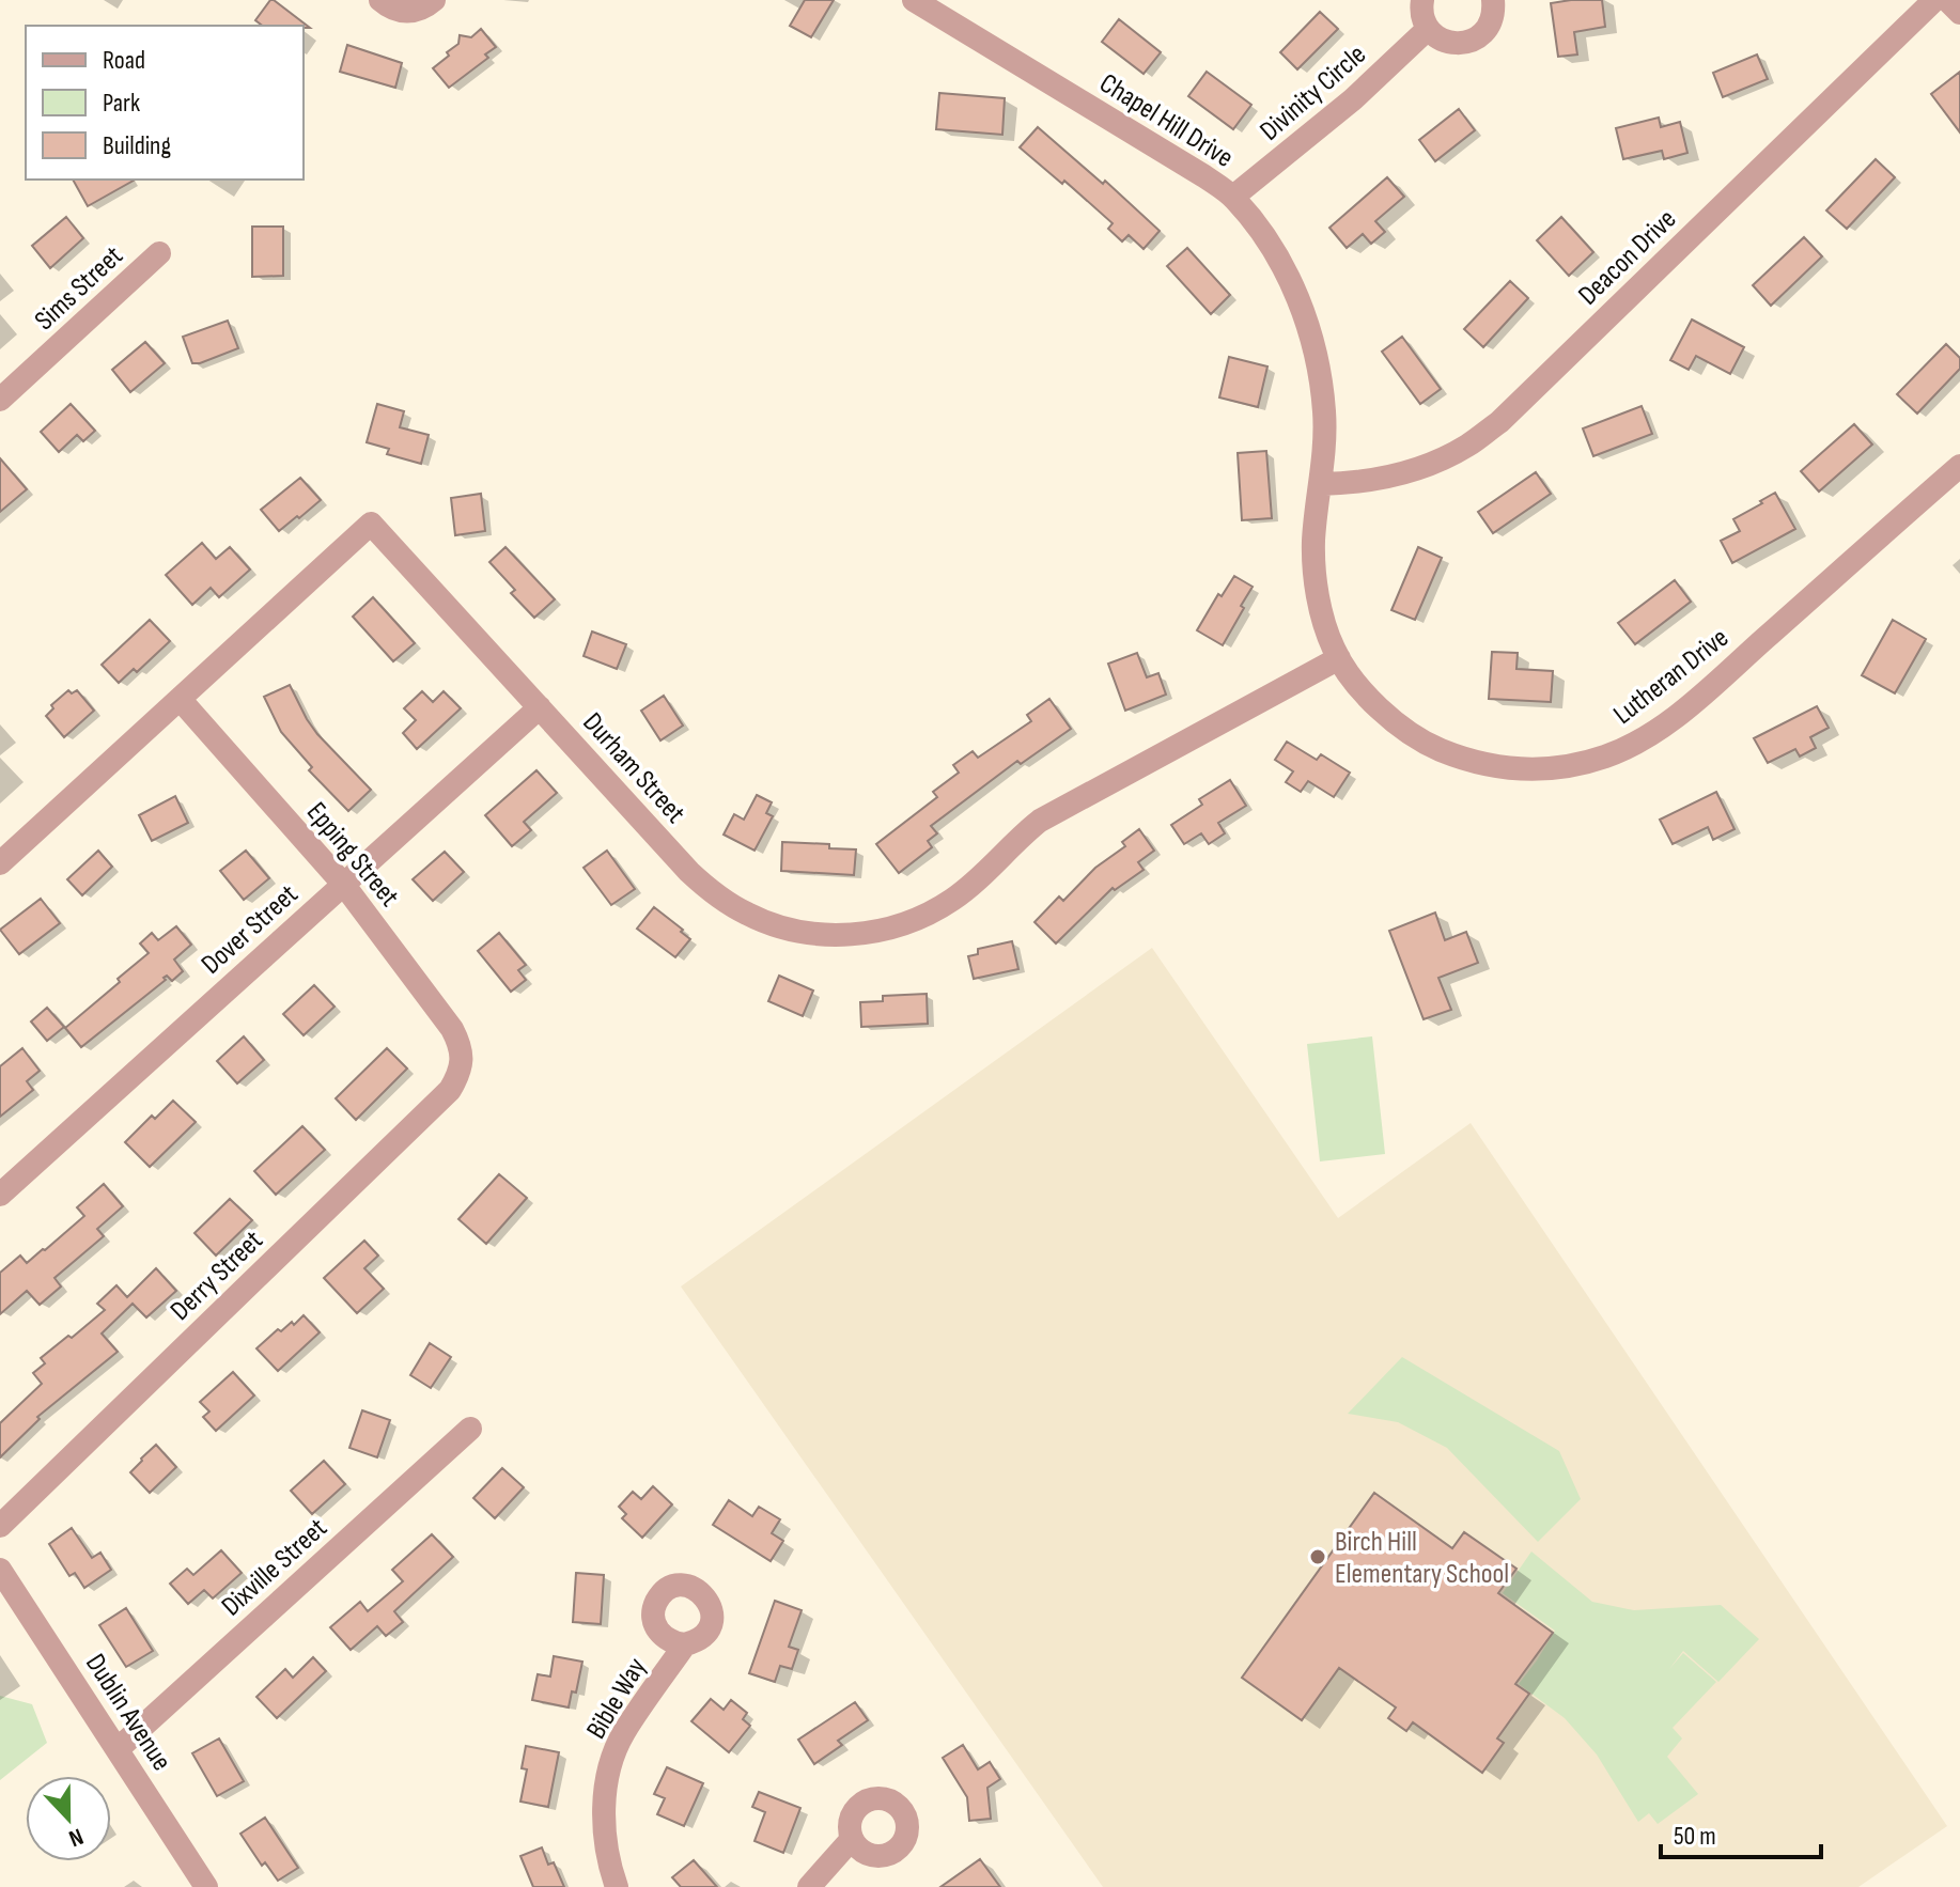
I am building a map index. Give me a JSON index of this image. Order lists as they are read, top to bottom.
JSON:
{
  "streets": {
    "street": [
      "Divinity Circle",
      "Chapel Hill Drive",
      "Deacon Drive",
      "Sims Street",
      "Lutheran Drive",
      "Durham Street",
      "Epping Street",
      "Dover Street",
      "Derry Street",
      "Dixville Street",
      "Bible Way",
      "Dublin Avenue"
    ]
  },
  "crossings": [
    ["Divinity Circle", "Chapel Hill Drive"],
    ["Chapel Hill Drive", "Deacon Drive"],
    ["Chapel Hill Drive", "Lutheran Drive"],
    ["Chapel Hill Drive", "Durham Street"],
    ["Lutheran Drive", "Durham Street"],
    ["Durham Street", "Epping Street"],
    ["Durham Street", "Dover Street"],
    ["Epping Street", "Dover Street"],
    ["Epping Street", "Derry Street"],
    ["Dixville Street", "Dublin Avenue"]
  ],
  "places": ["Birch Hill Elementary School"],
  "legend": ["Road", "Park", "Building"],
  "scale_bar": "50 m",
  "north": "bottom"
}
